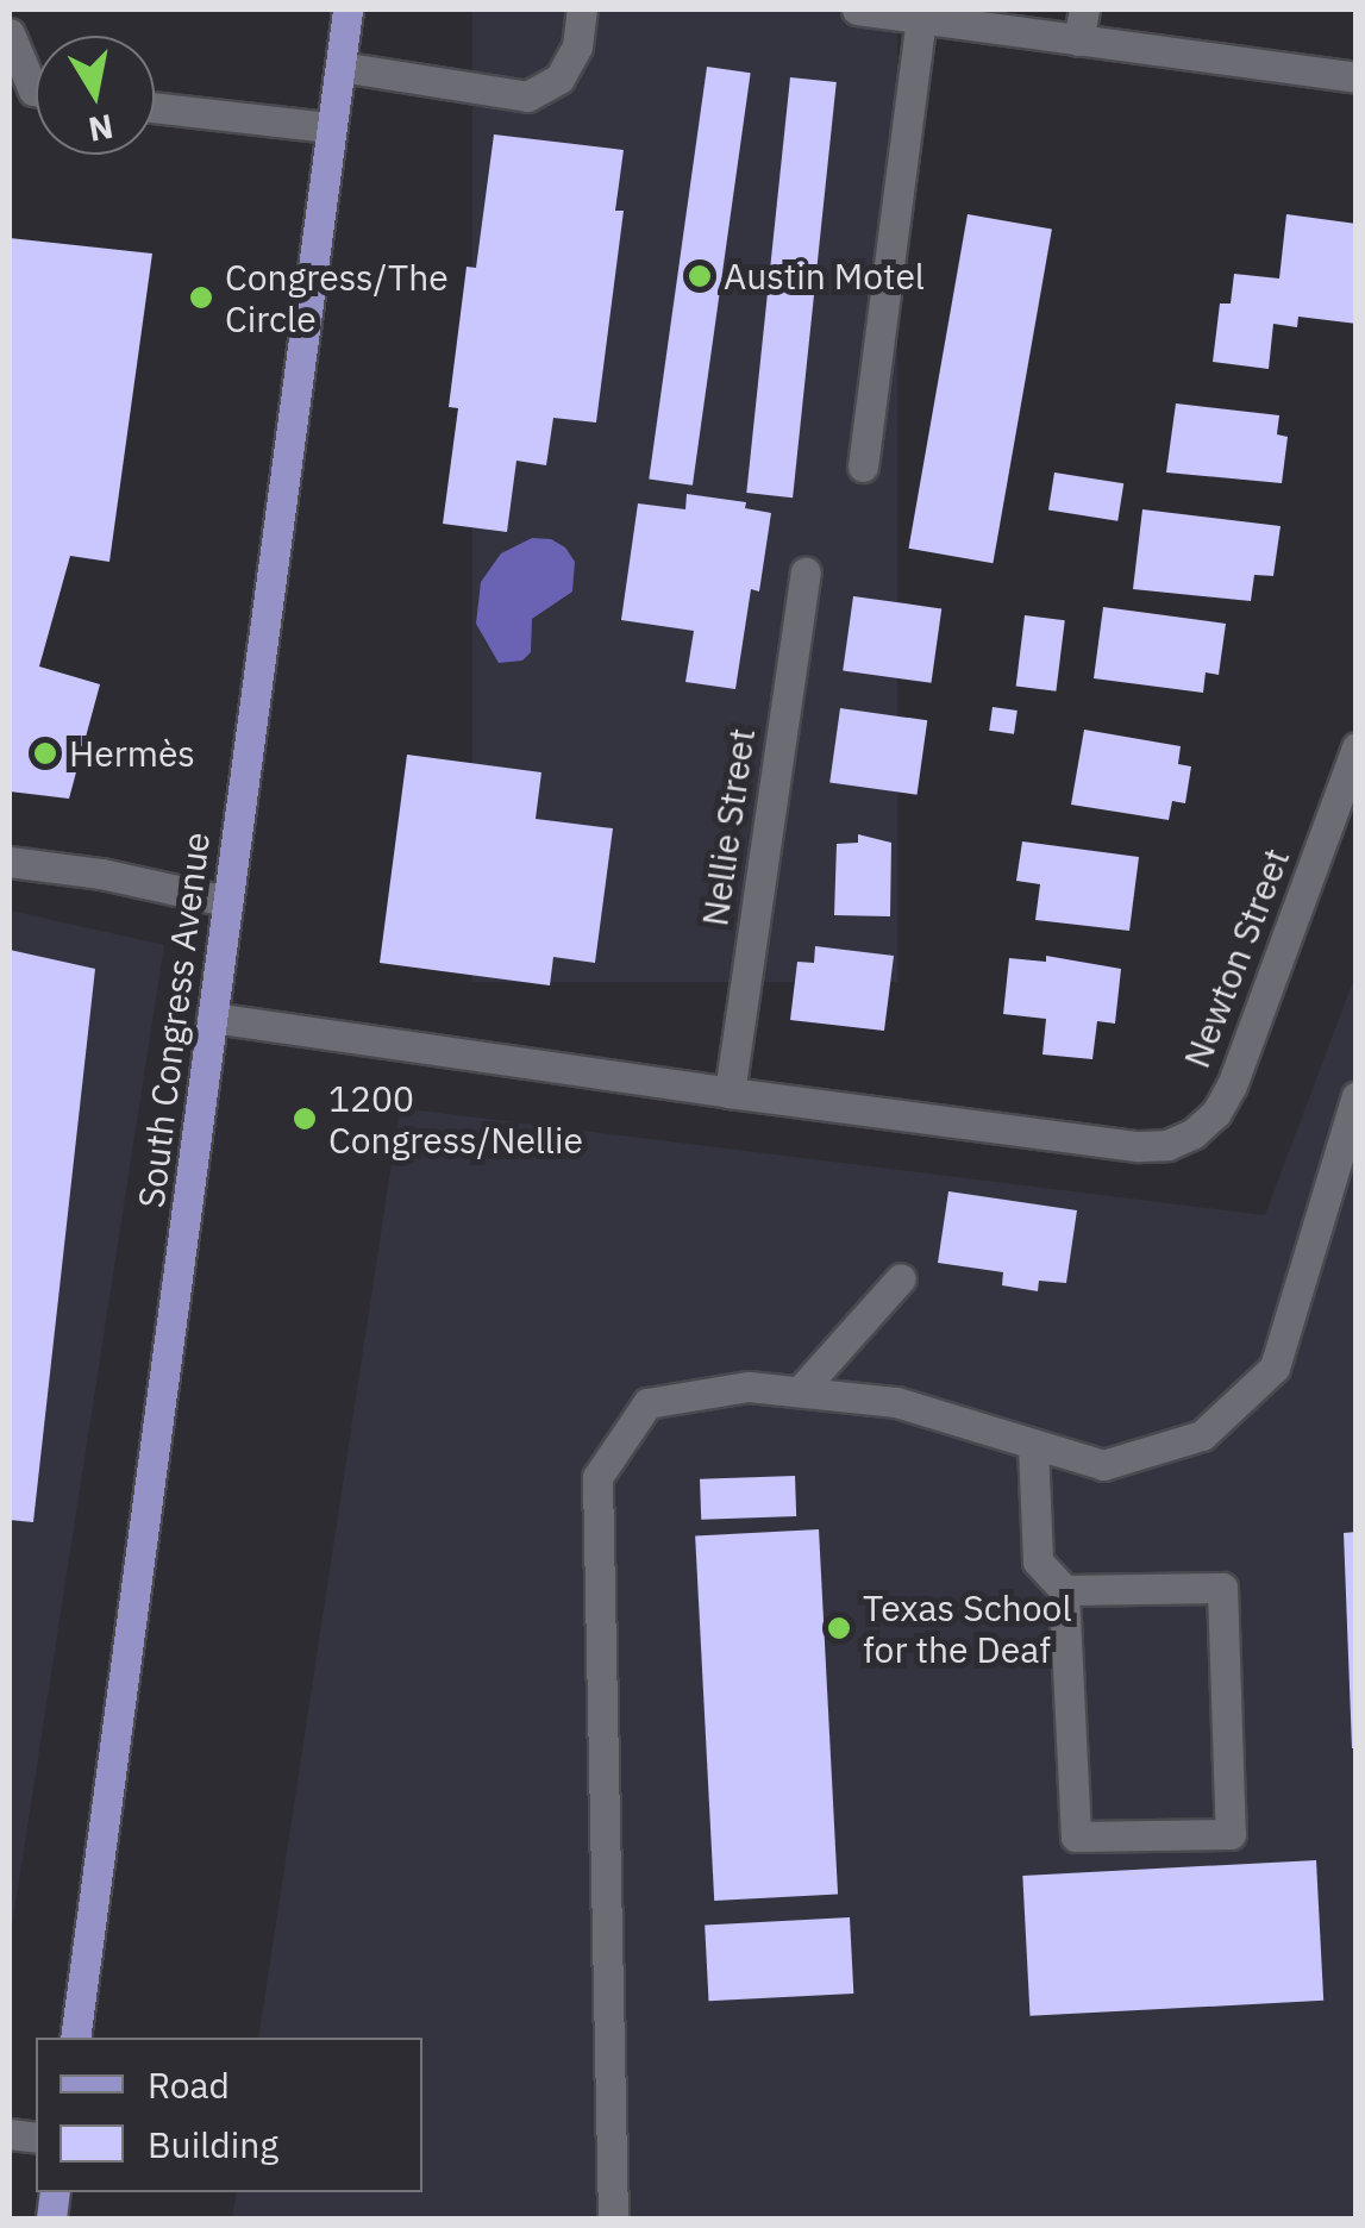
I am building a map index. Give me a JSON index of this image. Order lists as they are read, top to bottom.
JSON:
{
  "streets": {
    "main road": ["South Congress Avenue"],
    "street": ["Nellie Street", "Newton Street"]
  },
  "crossings": [
    ["Nellie Street", "Newton Street"]
  ],
  "places": [
    "Austin Motel",
    "Congress/The Circle",
    "Hermès",
    "1200 Congress/Nellie",
    "Texas School for the Deaf"
  ],
  "legend": ["Road", "Building"],
  "north": "bottom"
}
